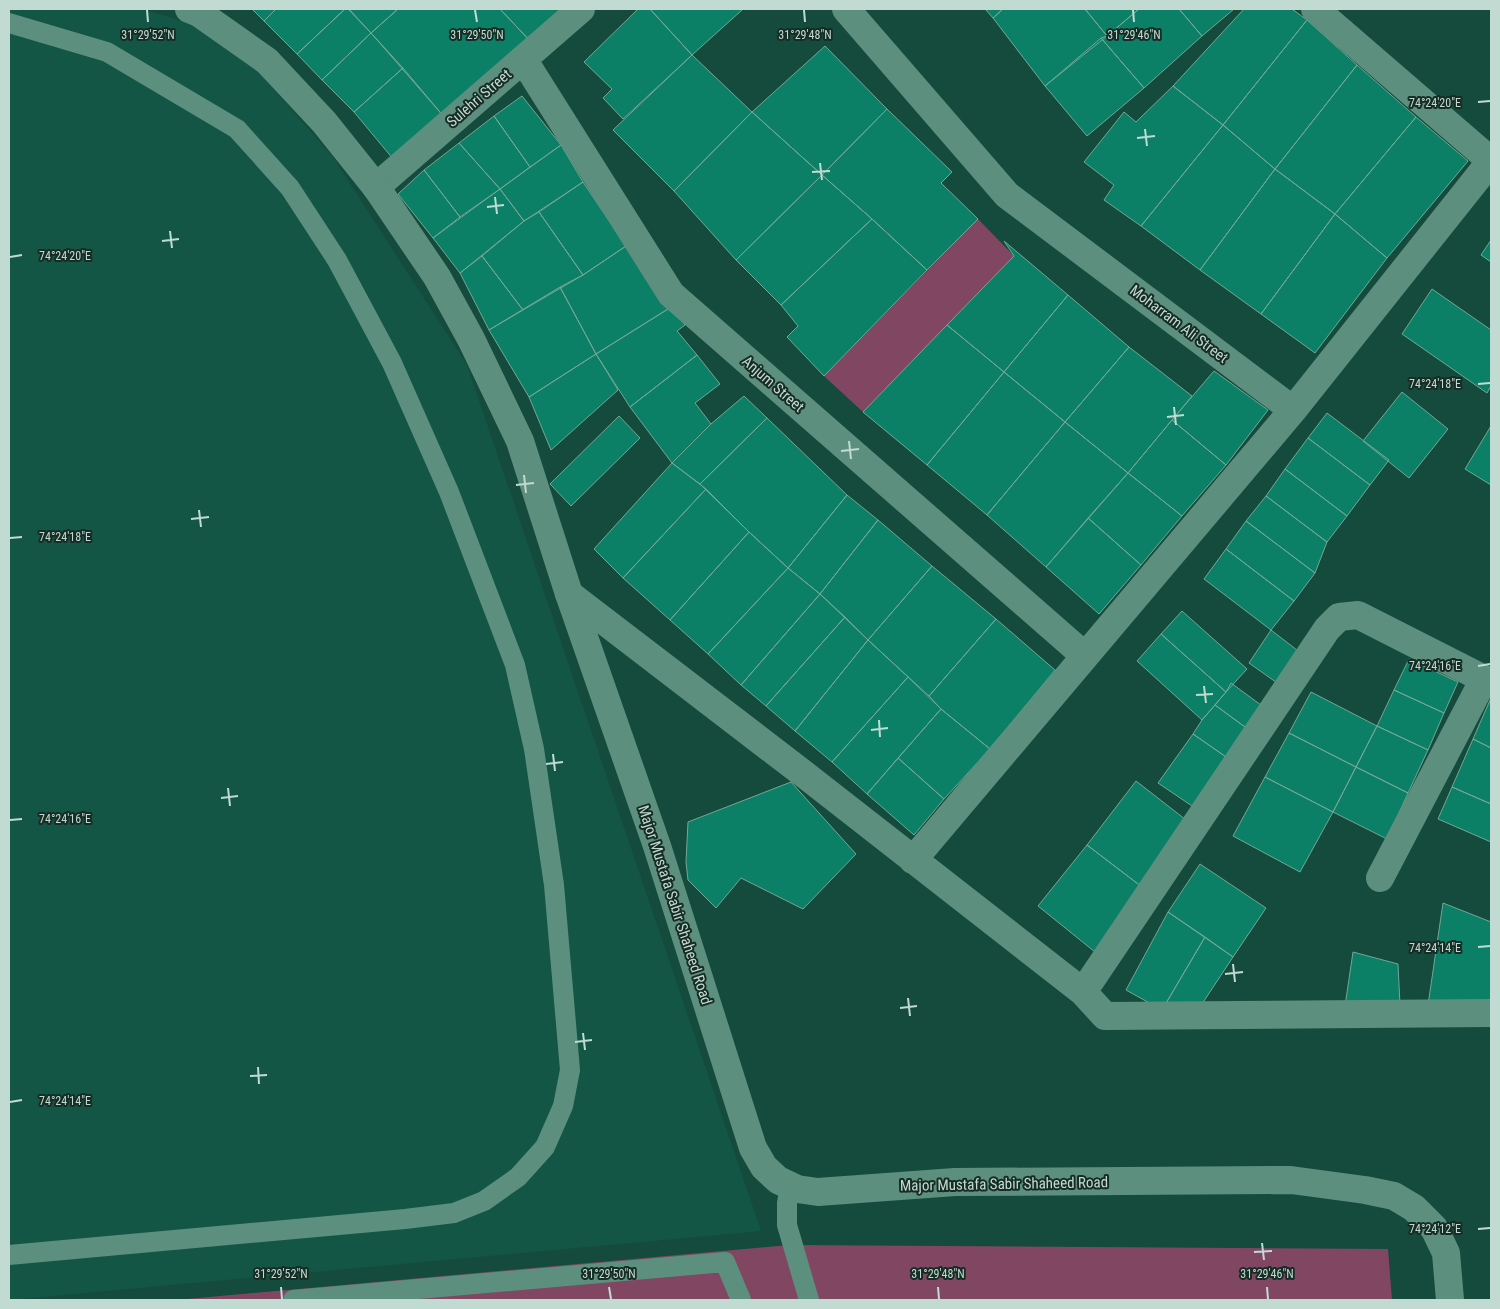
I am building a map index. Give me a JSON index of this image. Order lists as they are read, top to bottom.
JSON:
{
  "streets": {
    "street": [
      "Sulehri Street",
      "Moharram Ali Street",
      "Anjum Street",
      "Major Mustafa Sabir Shaheed Road"
    ]
  },
  "crossings": [
    ["Sulehri Street", "Anjum Street"],
    ["Sulehri Street", "Major Mustafa Sabir Shaheed Road"]
  ],
  "coordinates": [
    "31°29'52\"N",
    "31°29'50\"N",
    "31°29'48\"N",
    "31°29'46\"N",
    "74°24'20\"E",
    "74°24'18\"E",
    "74°24'16\"E",
    "74°24'14\"E",
    "74°24'12\"E"
  ]
}
